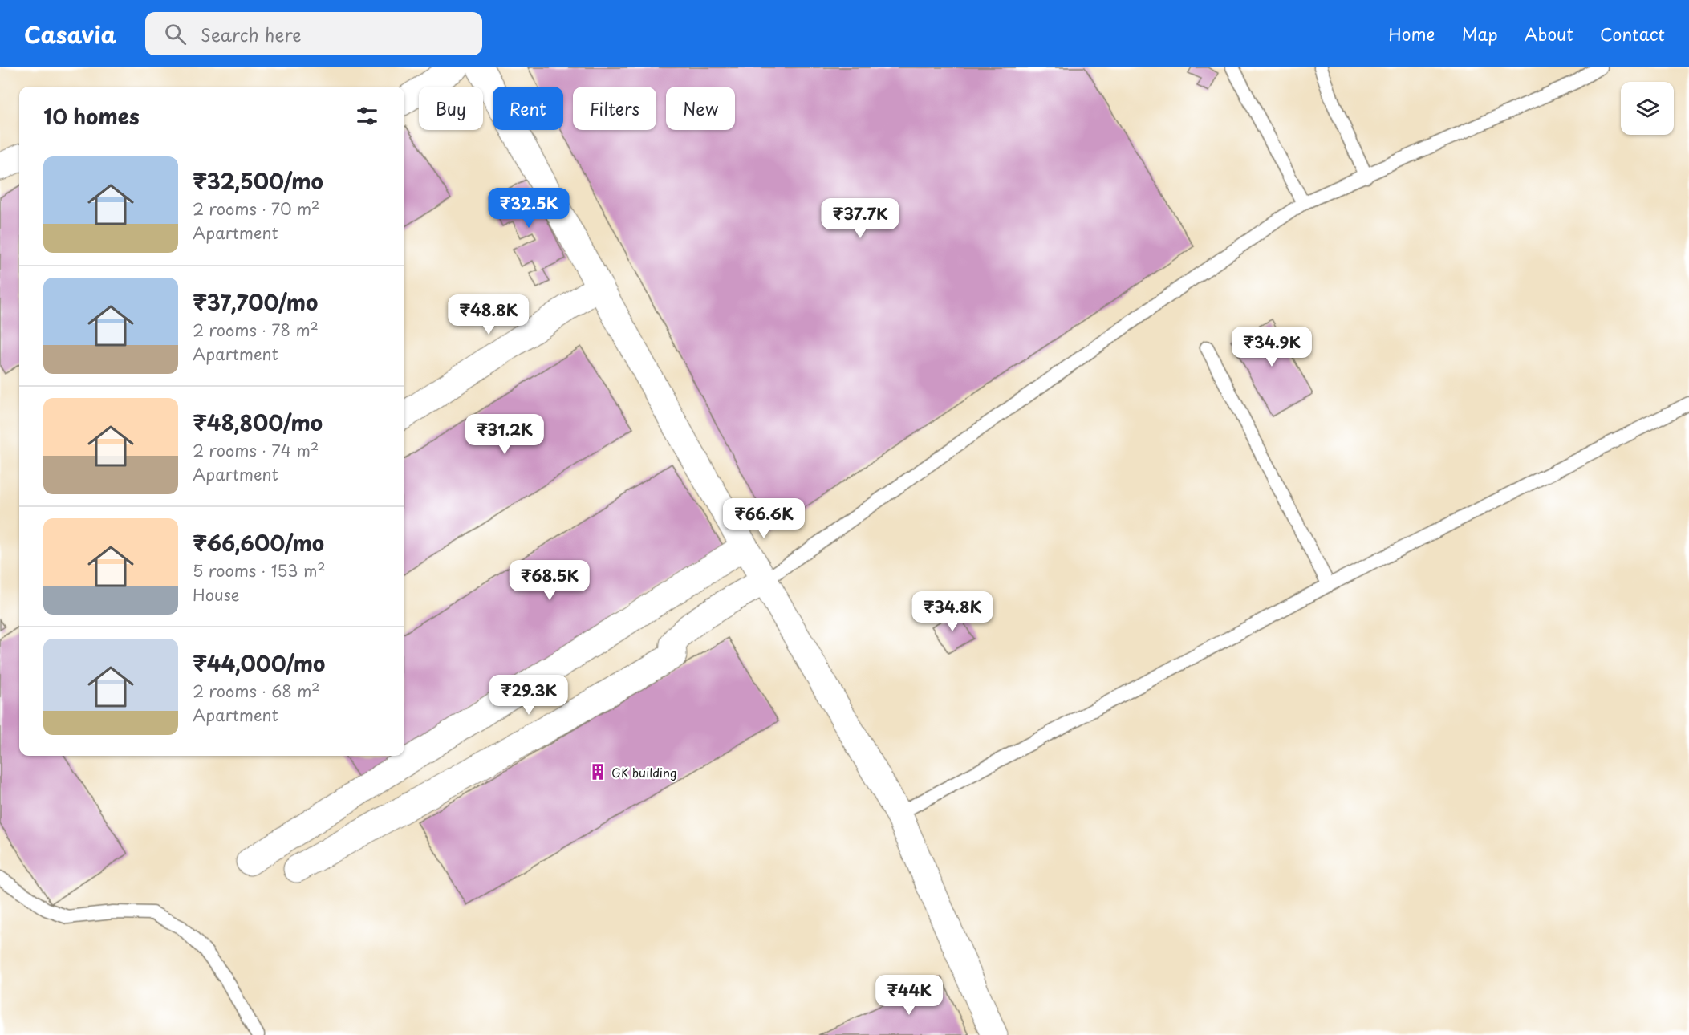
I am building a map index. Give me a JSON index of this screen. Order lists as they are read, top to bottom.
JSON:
{
  "places": {
    "building": ["GK building"]
  },
  "page": {
    "header": "Casavia",
    "search": "Search here",
    "nav": [
      "Home",
      "Map",
      "About",
      "Contact"
    ],
    "chip": [
      "Buy",
      "Rent",
      "Filters",
      "New"
    ],
    "heading": "10 homes",
    "list": [
      {
        "name": "₹32,500/mo",
        "note": "2 rooms · 70 m² · Apartment"
      },
      {
        "name": "₹37,700/mo",
        "note": "2 rooms · 78 m² · Apartment"
      },
      {
        "name": "₹48,800/mo",
        "note": "2 rooms · 74 m² · Apartment"
      },
      {
        "name": "₹66,600/mo",
        "note": "5 rooms · 153 m² · House"
      },
      {
        "name": "₹44,000/mo",
        "note": "2 rooms · 68 m² · Apartment"
      }
    ],
    "price": [
      "₹32.5K",
      "₹37.7K",
      "₹48.8K",
      "₹34.9K",
      "₹31.2K",
      "₹66.6K",
      "₹68.5K",
      "₹34.8K",
      "₹29.3K",
      "₹44K"
    ]
  }
}
